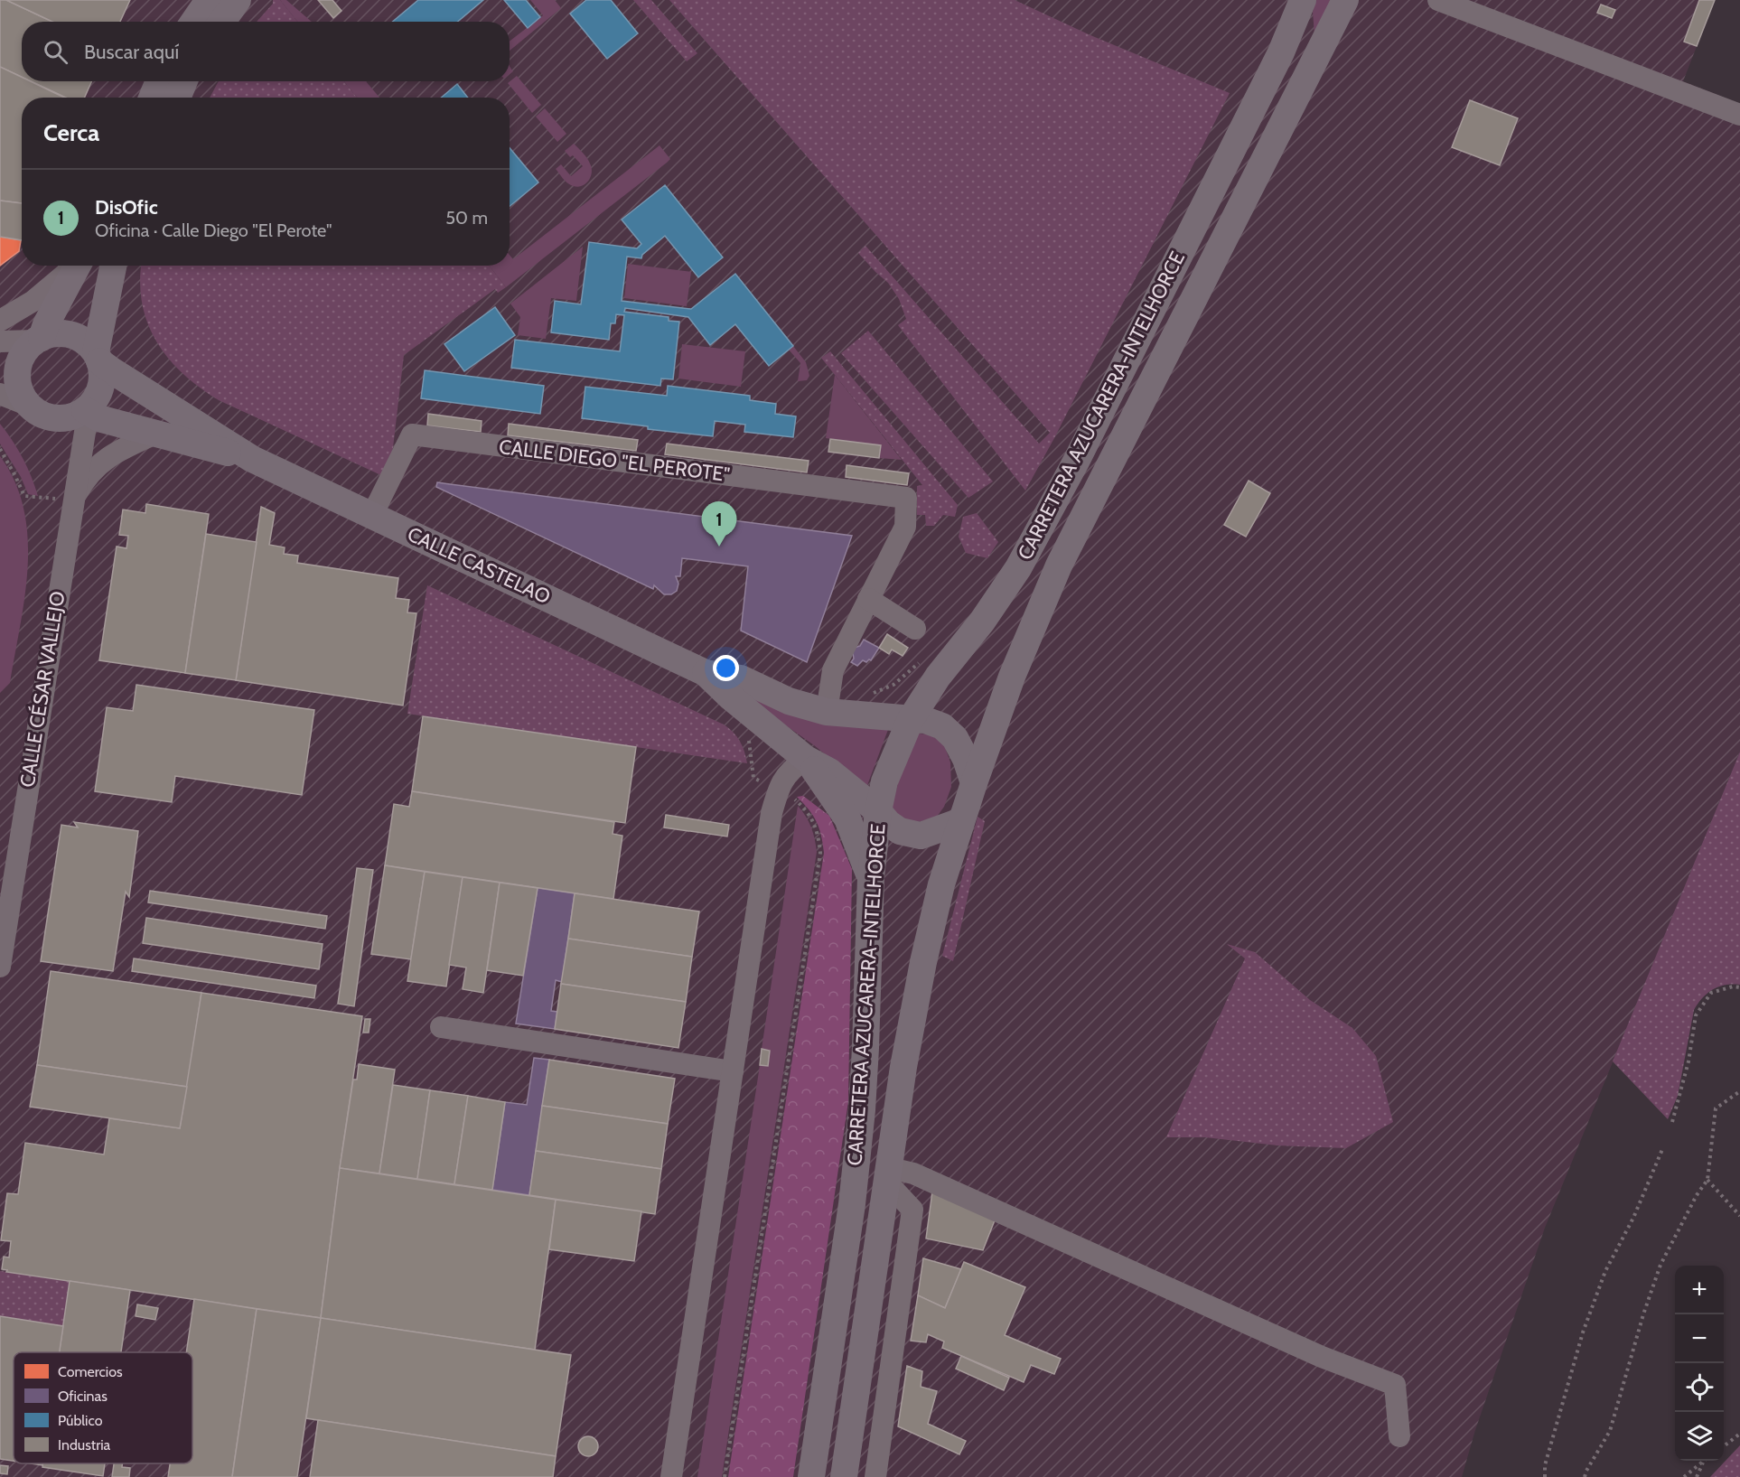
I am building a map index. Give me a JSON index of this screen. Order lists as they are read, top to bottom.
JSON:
{
  "streets": {
    "main road": ["CARRETERA AZUCARERA-INTELHORCE", "CALLE CASTELAO"],
    "street": ["CALLE DIEGO \"EL PEROTE\"", "CALLE CÉSAR VALLEJO"]
  },
  "crossings": [
    ["CARRETERA AZUCARERA-INTELHORCE", "CALLE CASTELAO"],
    ["CALLE DIEGO \"EL PEROTE\"", "CALLE CASTELAO"],
    ["CALLE CASTELAO", "CALLE CÉSAR VALLEJO"]
  ],
  "legend": [
    "Comercios",
    "Oficinas",
    "Público",
    "Industria"
  ],
  "page": {
    "search": "Buscar aquí",
    "heading": "Cerca",
    "list": [
      {
        "mark": "1",
        "name": "DisOfic",
        "note": "Oficina · Calle Diego \"El Perote\"",
        "value": "50 m"
      }
    ],
    "pins": "1",
    "map_buttons": ["+", "−"]
  }
}
